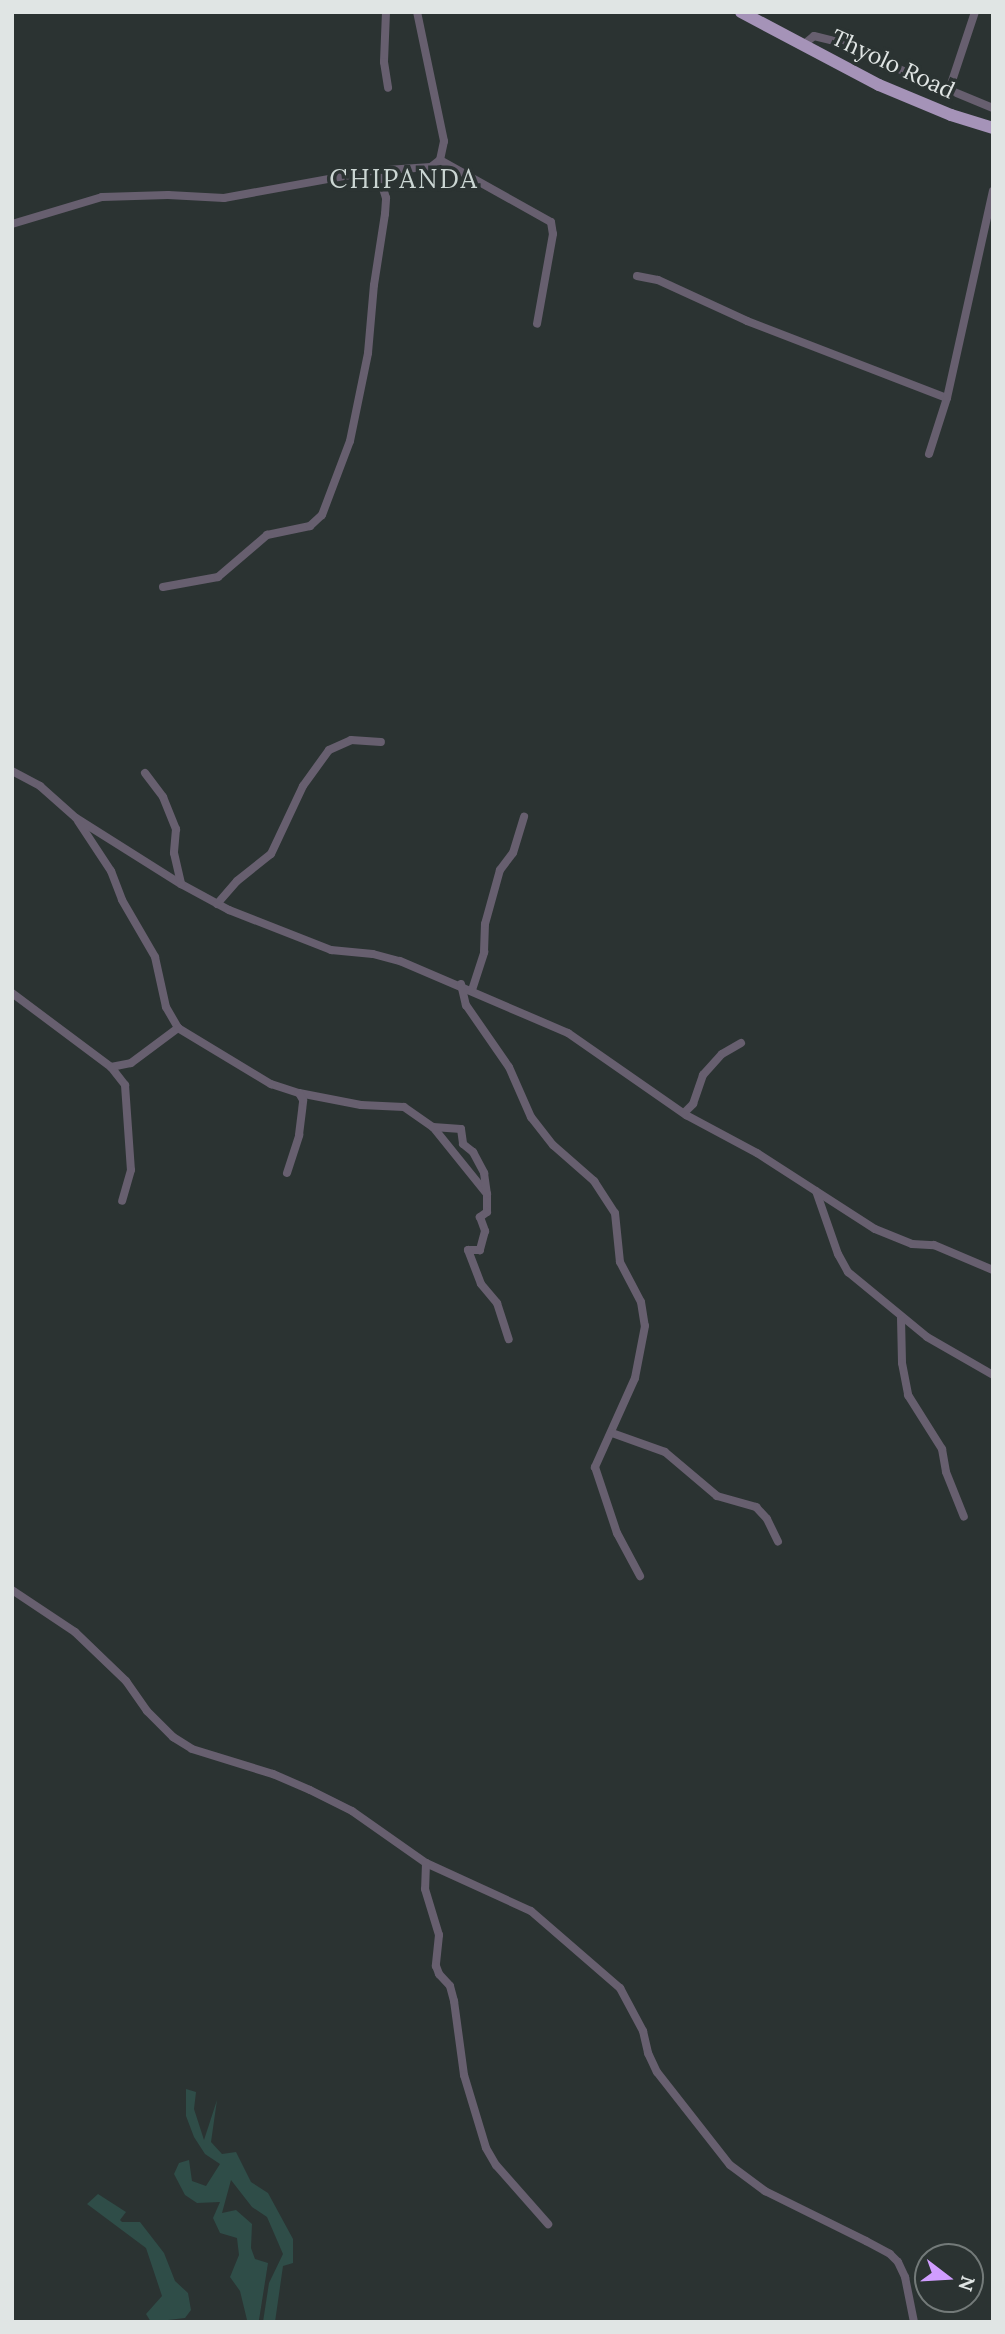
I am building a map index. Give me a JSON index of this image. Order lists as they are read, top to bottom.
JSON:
{
  "streets": {
    "highway": ["Thyolo Road"]
  },
  "districts": ["CHIPANDA"],
  "north": "right"
}
